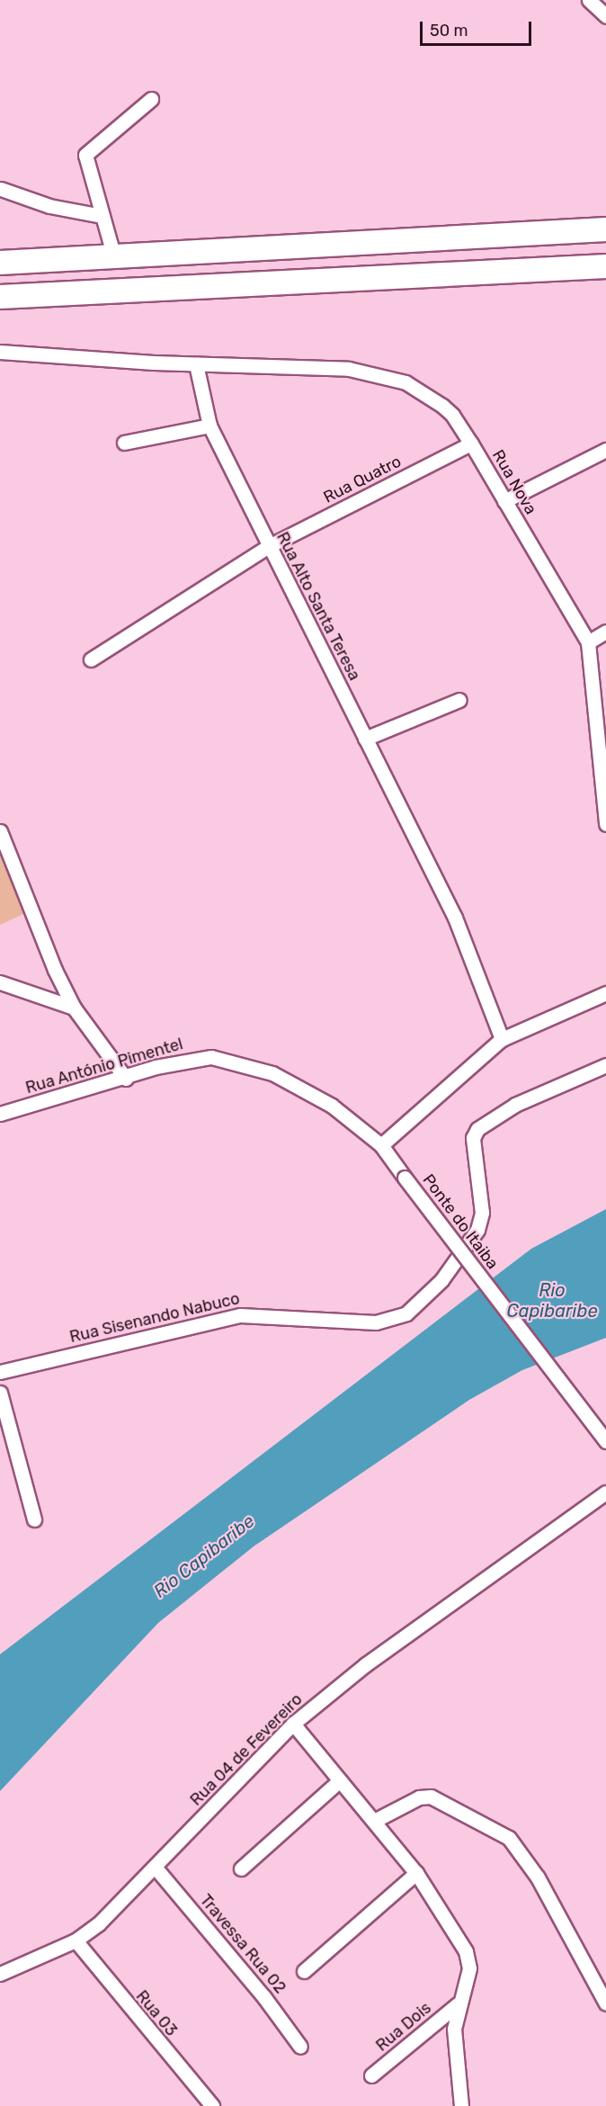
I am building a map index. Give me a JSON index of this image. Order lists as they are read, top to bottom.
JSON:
{
  "streets": {
    "street": [
      "Rua Quatro",
      "Rua Nova",
      "Rua Alto Santa Teresa",
      "Rua António Pimentel",
      "Ponte do Itaiba",
      "Rua Sisenando Nabuco",
      "Rua 04 de Fevereiro",
      "Travessa Rua 02",
      "Rua 03",
      "Rua Dois"
    ]
  },
  "crossings": [
    ["Rua Quatro", "Rua Nova"],
    ["Rua Quatro", "Rua Alto Santa Teresa"],
    ["Rua Nova", "Rua Alto Santa Teresa"],
    ["Rua António Pimentel", "Ponte do Itaiba"],
    ["Rua 04 de Fevereiro", "Travessa Rua 02"],
    ["Rua 04 de Fevereiro", "Rua 03"]
  ],
  "water": ["Rio Capibaribe"],
  "scale_bar": "50 m"
}
